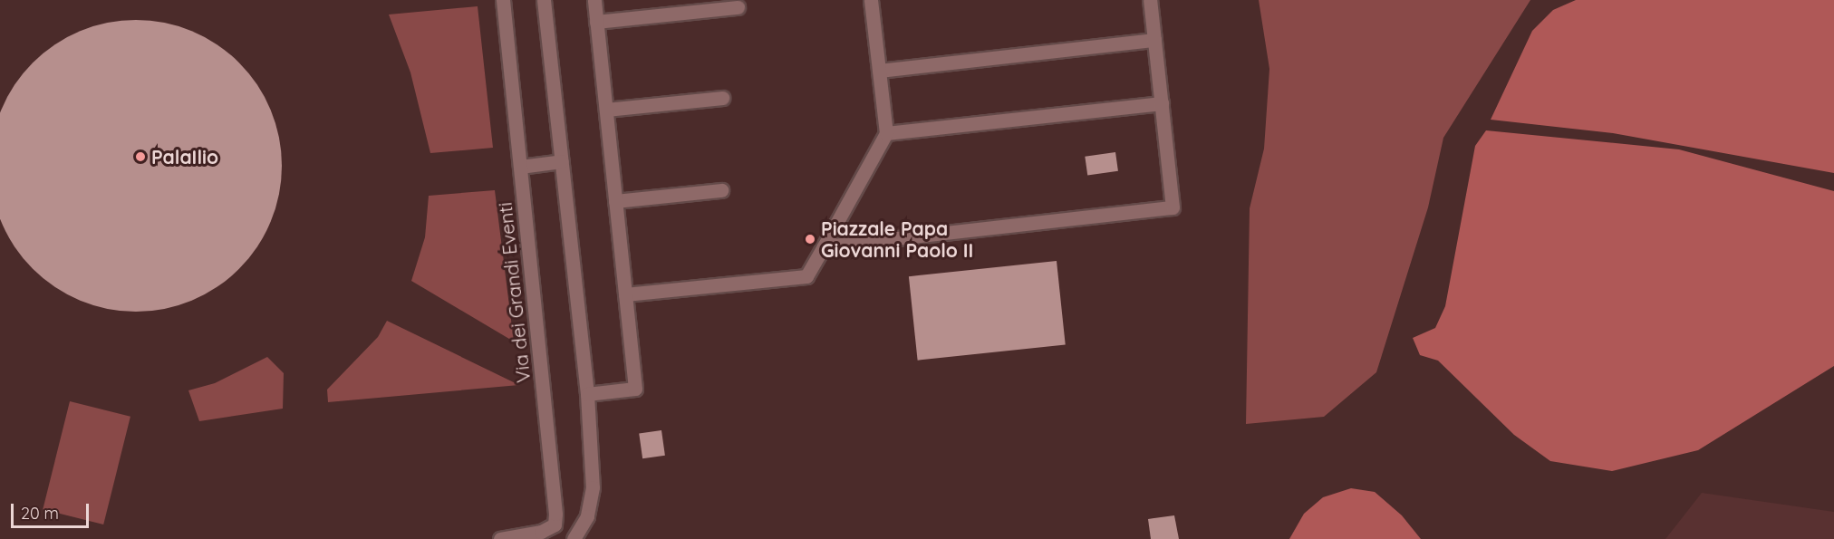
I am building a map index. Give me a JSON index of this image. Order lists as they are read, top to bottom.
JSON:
{
  "streets": {
    "street": ["Via dei Grandi Eventi"]
  },
  "places": ["PalaIlio", "Piazzale Papa Giovanni Paolo II"],
  "scale_bar": "20 m"
}
